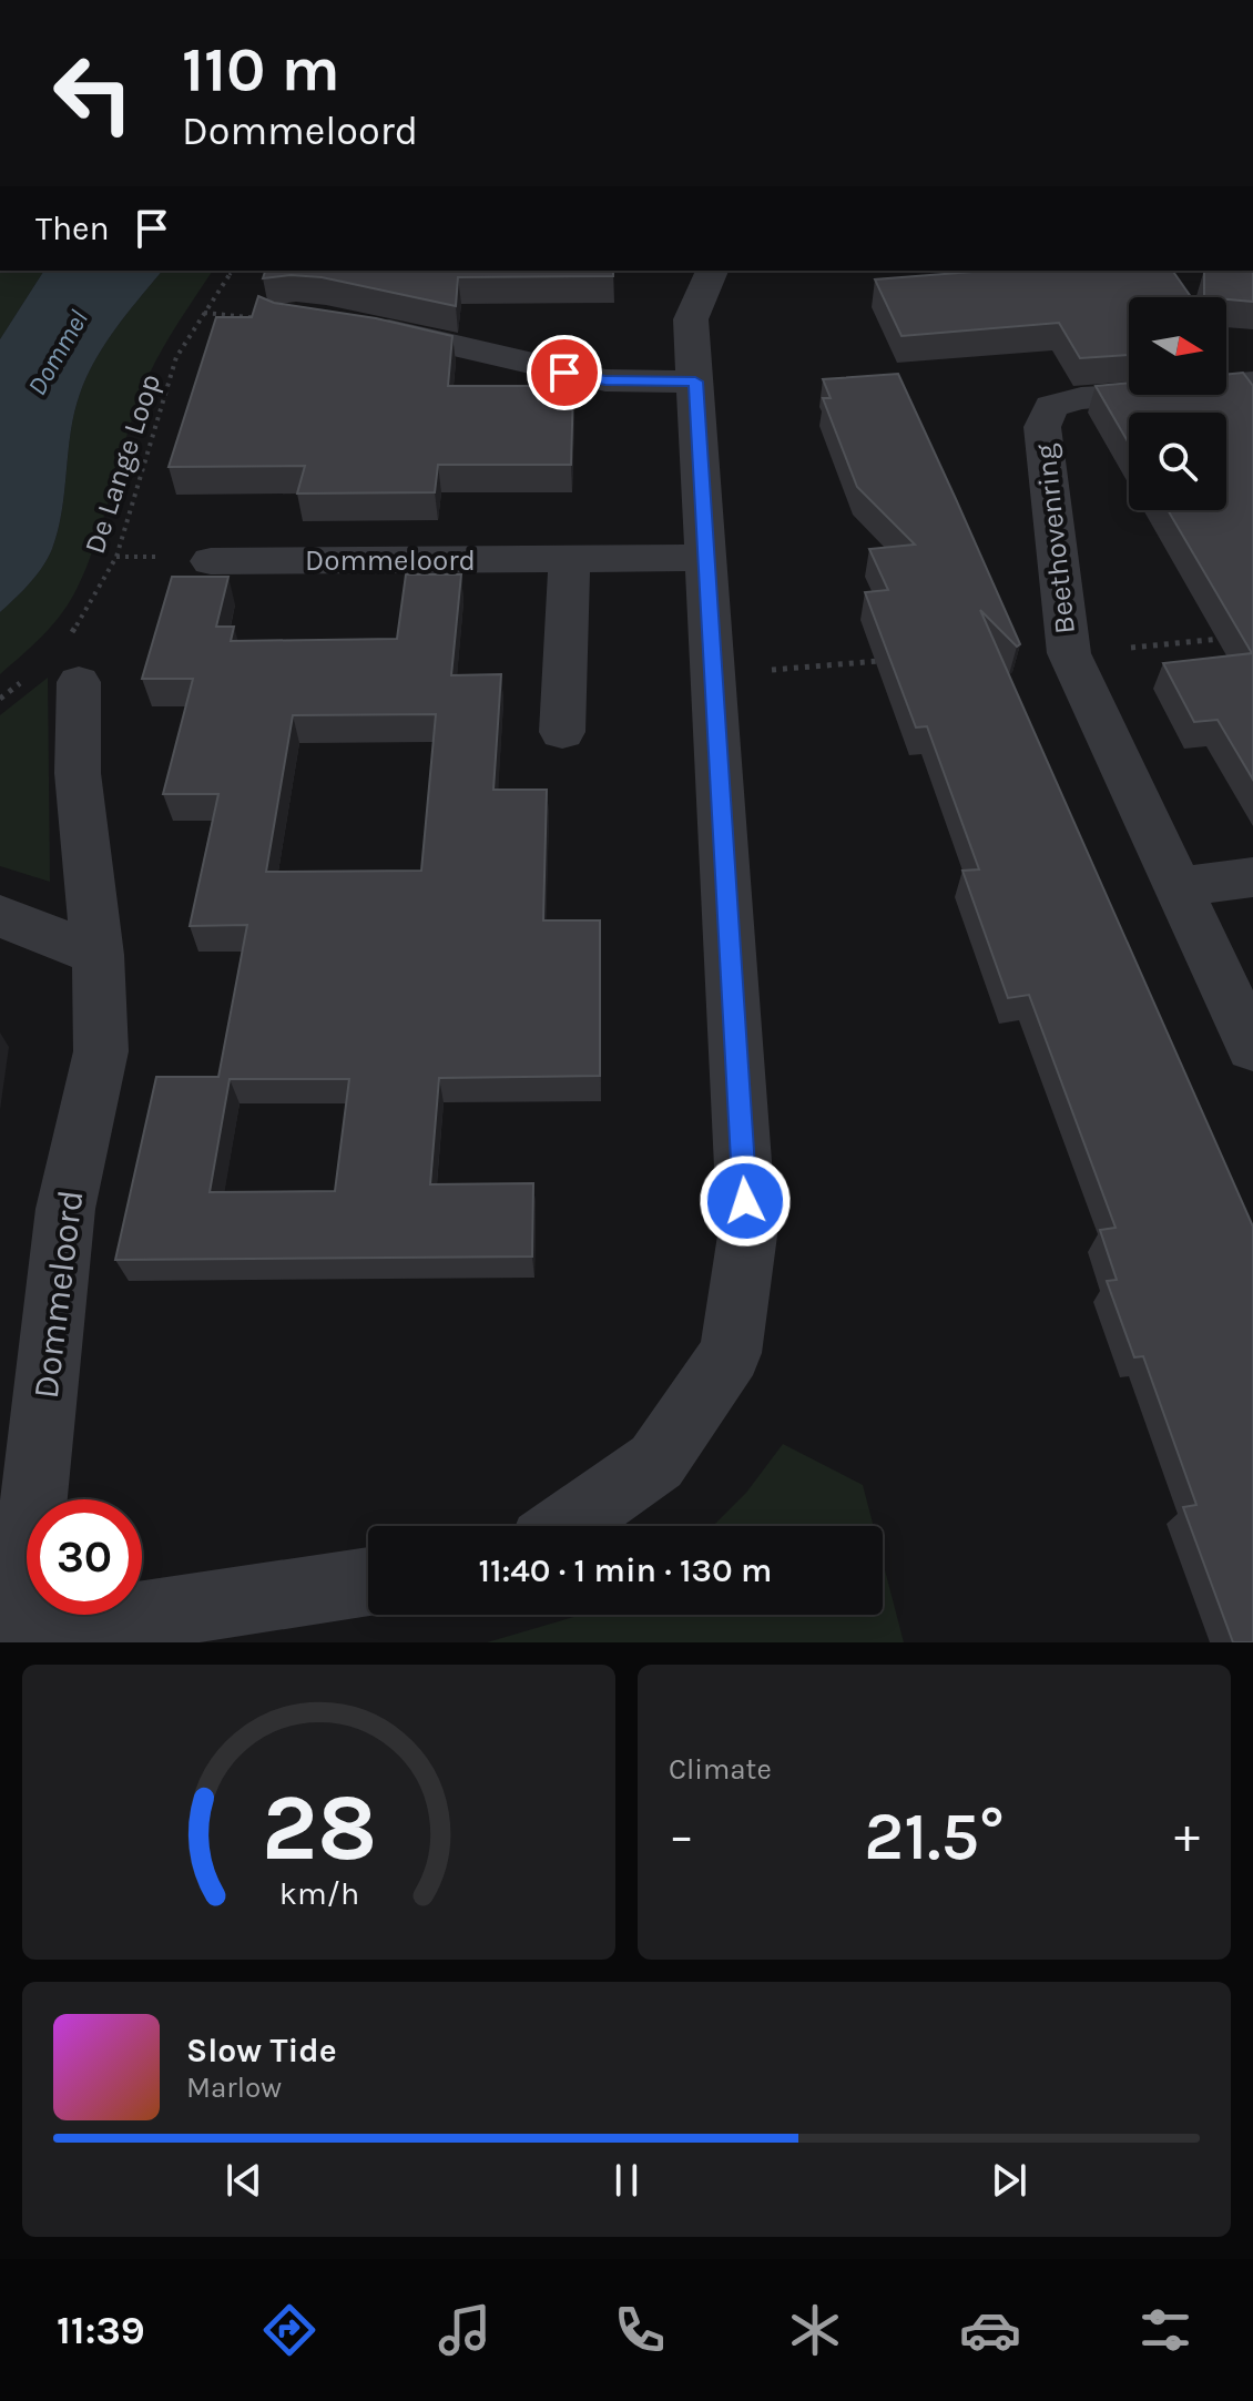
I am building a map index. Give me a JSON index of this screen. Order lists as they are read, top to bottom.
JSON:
{
  "streets": {
    "street": ["Beethovenring", "Dommeloord"],
    "path": ["De Lange Loop"]
  },
  "crossings": [
    ["De Lange Loop", "Dommeloord"]
  ],
  "water": ["Dommel"],
  "north": "right",
  "page": {
    "turn": ["110 m", "Dommeloord"],
    "then": "Then",
    "limit": "30",
    "trip": "11:40 · 1 min · 130 m",
    "tile": "Climate",
    "heat": ["−", "21.5°", "+"],
    "song": ["Slow Tide", "Marlow"],
    "tabs": "11:39",
    "gauge": ["28", "km/h"]
  }
}
